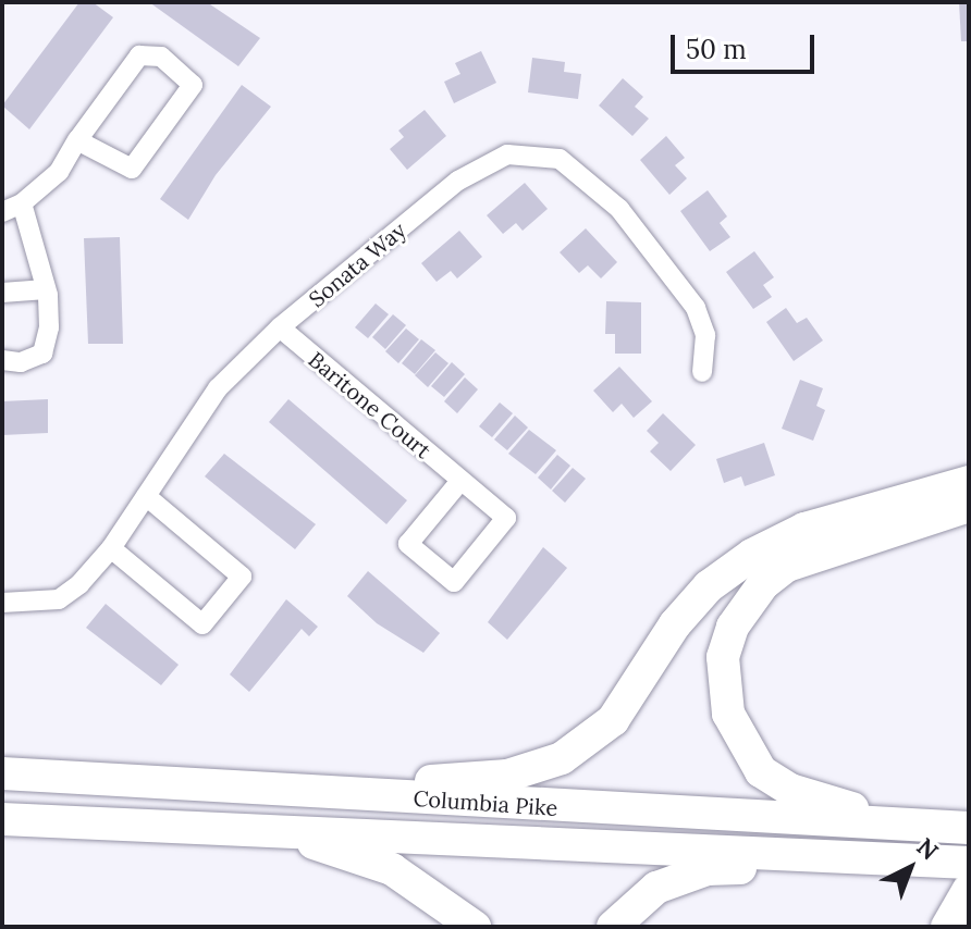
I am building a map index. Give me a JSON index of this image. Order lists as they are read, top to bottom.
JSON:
{
  "streets": {
    "main road": ["Columbia Pike"],
    "street": ["Sonata Way", "Baritone Court"]
  },
  "crossings": [
    ["Sonata Way", "Baritone Court"]
  ],
  "scale_bar": "50 m",
  "north": "top right"
}
